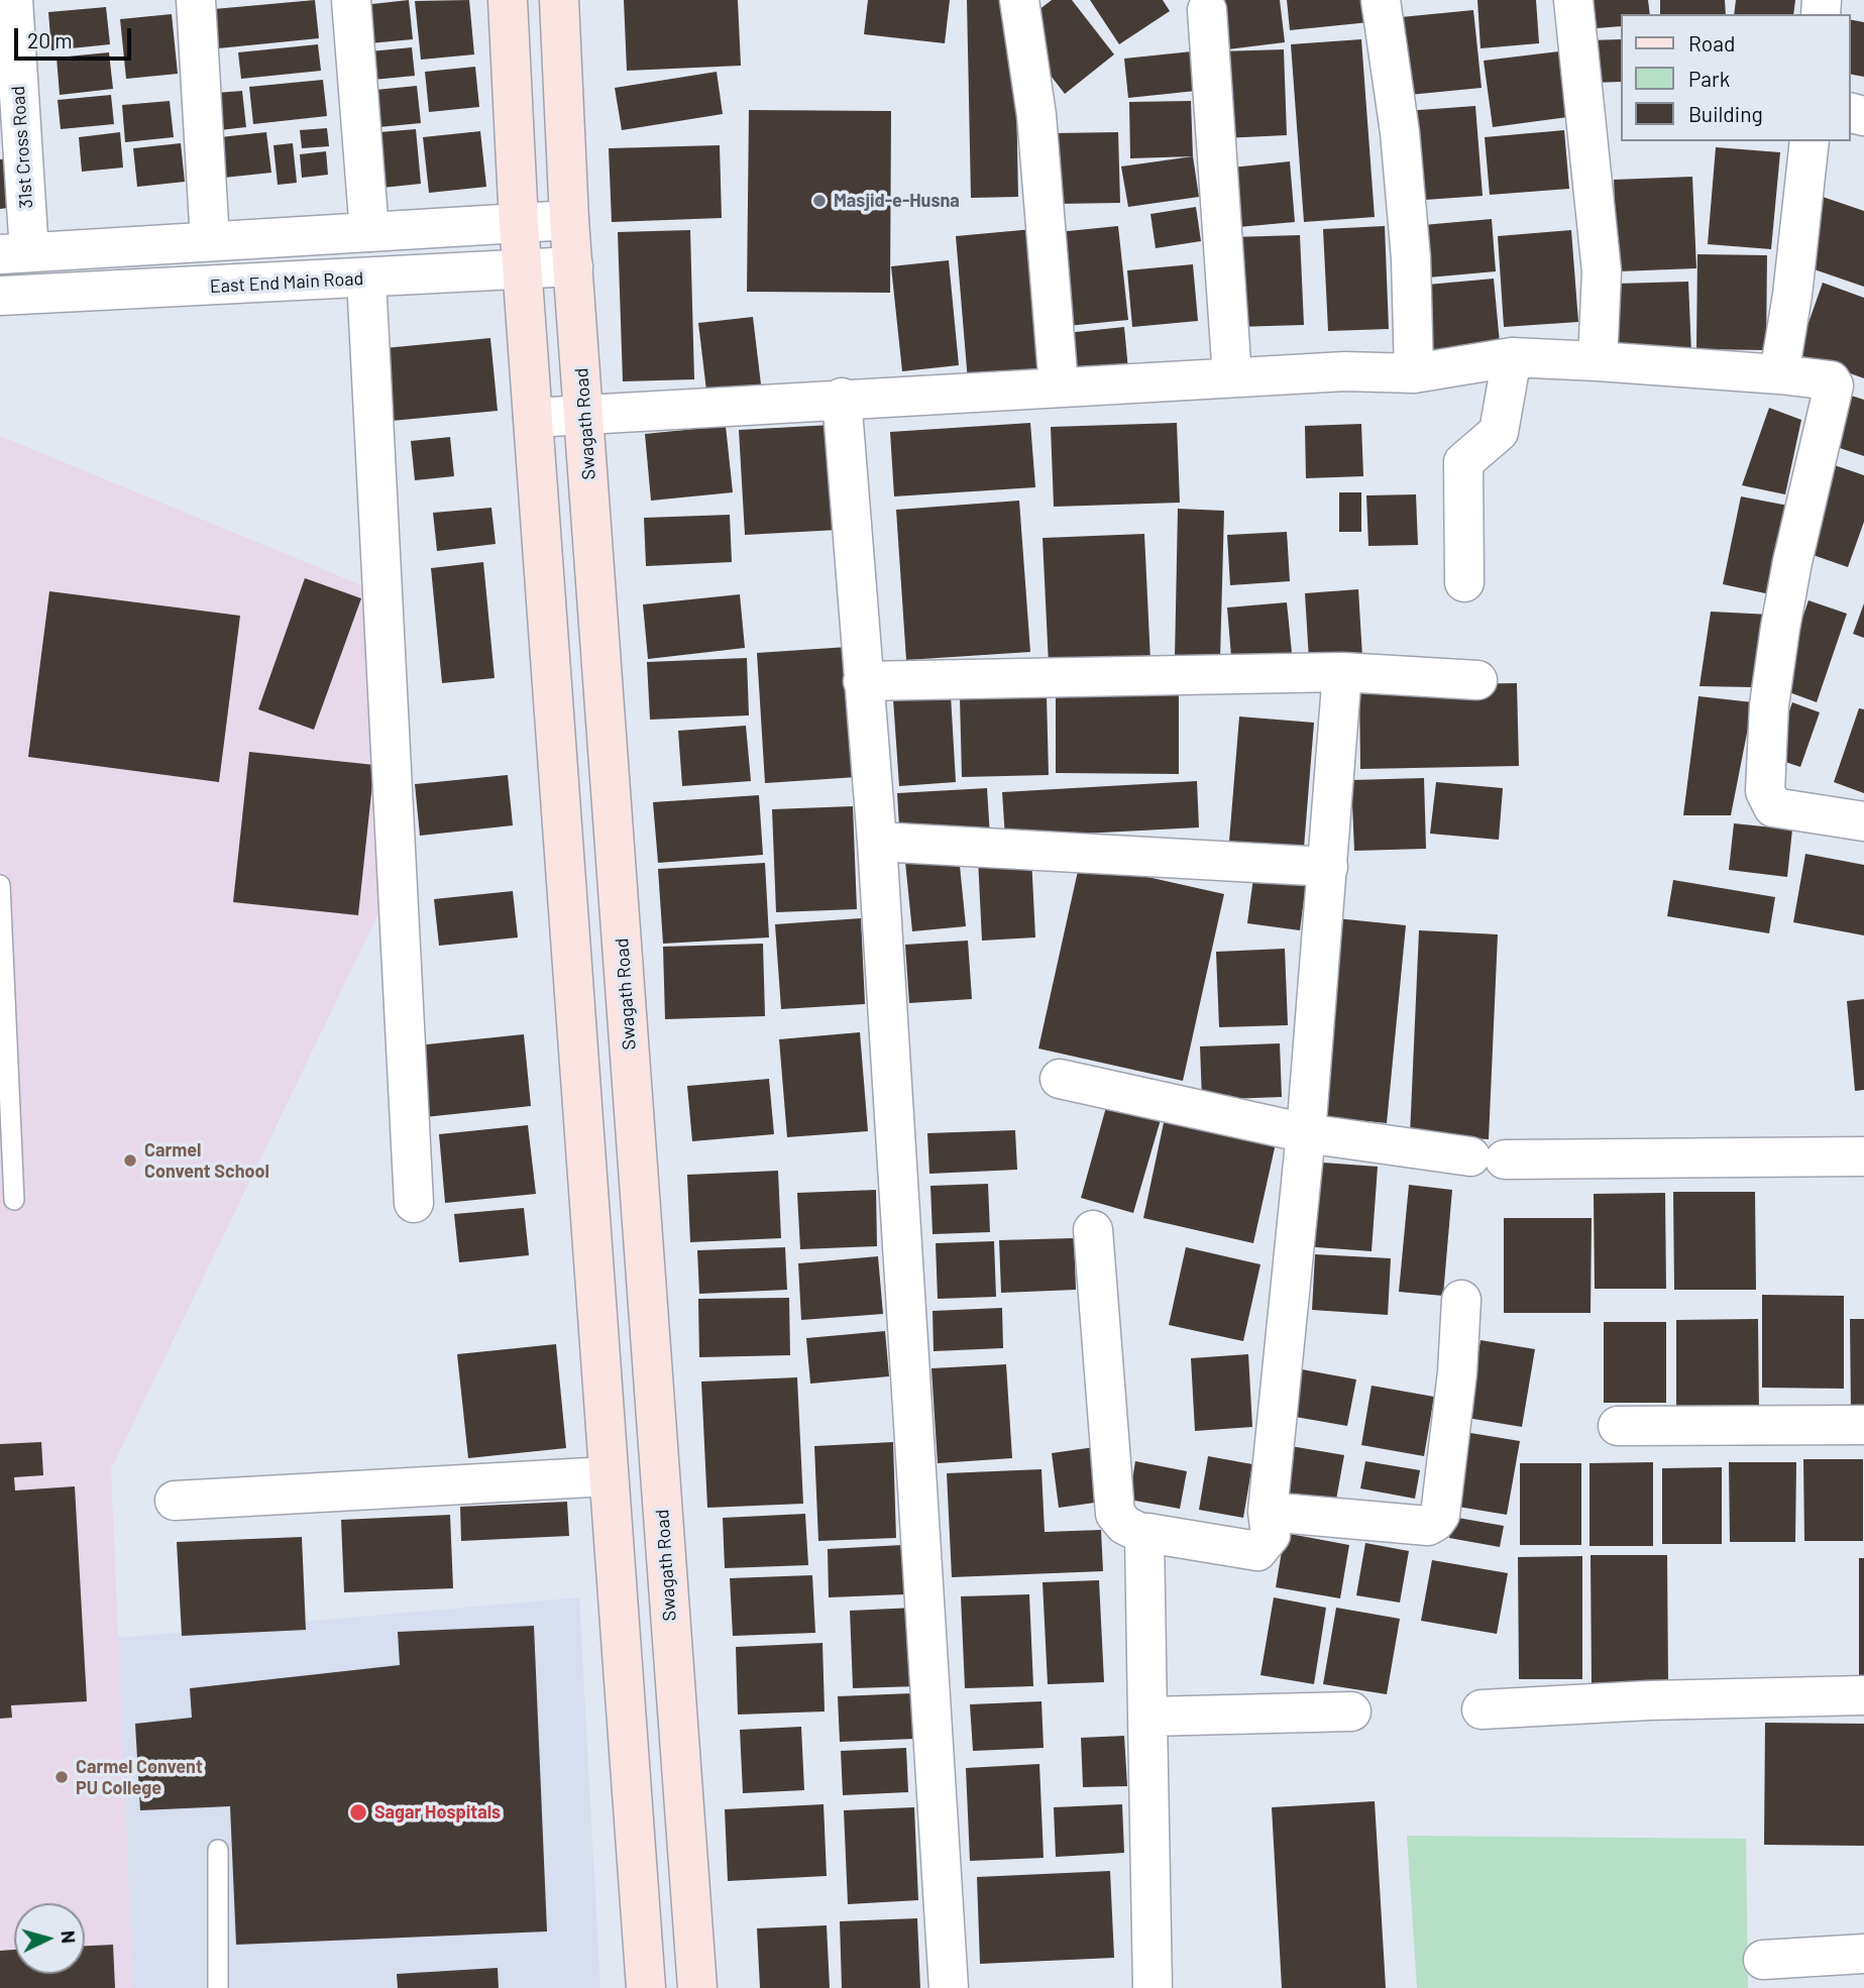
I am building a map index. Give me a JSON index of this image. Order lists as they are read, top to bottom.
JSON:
{
  "streets": {
    "main road": ["Swagath Road"],
    "street": ["31st Cross Road", "East End Main Road"]
  },
  "crossings": [
    ["East End Main Road", "Swagath Road"]
  ],
  "places": [
    "Masjid-e-Husna",
    "Carmel Convent School",
    "Carmel Convent PU College",
    "Sagar Hospitals"
  ],
  "legend": ["Road", "Park", "Building"],
  "scale_bar": "20 m",
  "north": "right"
}
